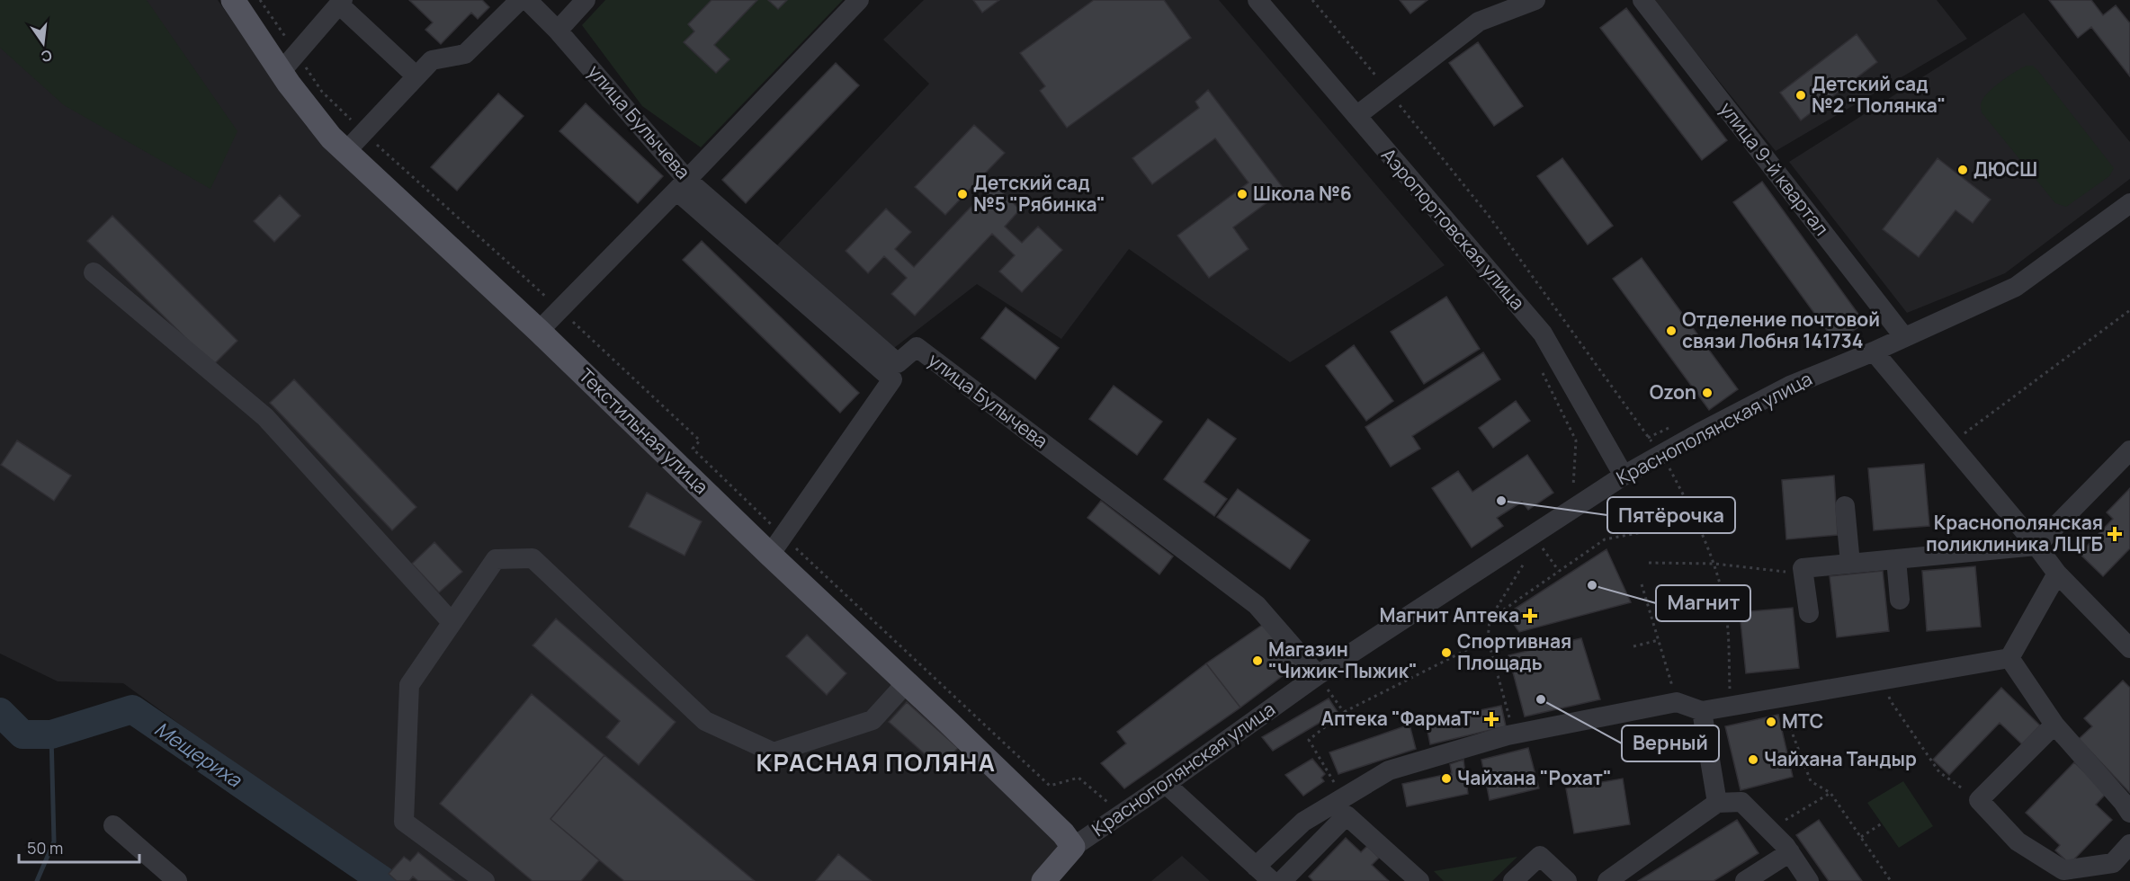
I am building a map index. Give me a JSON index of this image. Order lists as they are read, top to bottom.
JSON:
{
  "streets": {
    "main road": ["Текстильная улица"],
    "street": [
      "улица Булычева",
      "улица 9-й квартал",
      "Аэропортовская улица",
      "Краснополянская улица"
    ]
  },
  "crossings": [
    ["улица Булычева", "Краснополянская улица"],
    ["улица 9-й квартал", "Краснополянская улица"],
    ["Аэропортовская улица", "Краснополянская улица"],
    ["Краснополянская улица", "Текстильная улица"]
  ],
  "districts": ["КРАСНАЯ ПОЛЯНА"],
  "water": ["Мещериха"],
  "places": {
    "other": [
      "Детский сад №2 \"Полянка\"",
      "ДЮСШ",
      "Детский сад №5 \"Рябинка\"",
      "Школа №6",
      "Отделение почтовой связи Лобня 141734",
      "Ozon",
      "Пятёрочка",
      "Магнит",
      "Спортивная Площадь",
      "Магазин \"Чижик-Пыжик\"",
      "Верный",
      "МТС",
      "Чайхана Тандыр",
      "Чайхана \"Рохат\""
    ],
    "health": ["Краснополянская поликлиника ЛЦГБ", "Магнит Аптека", "Аптека \"ФармаТ\""]
  },
  "scale_bar": "50 m",
  "north": "bottom"
}
